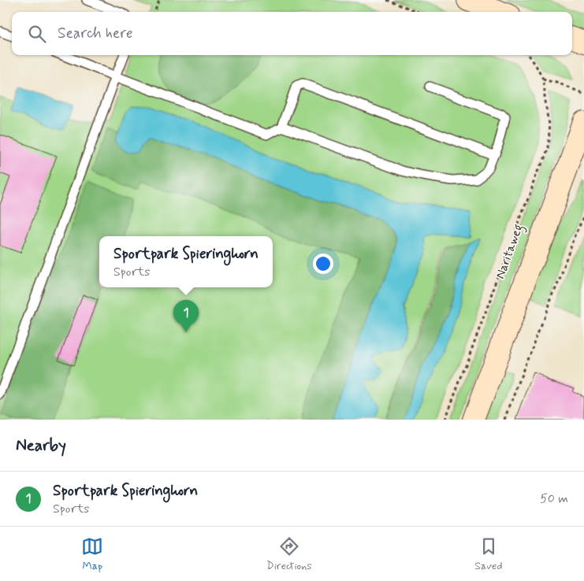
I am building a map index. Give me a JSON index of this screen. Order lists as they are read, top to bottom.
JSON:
{
  "streets": {
    "street": ["Naritaweg"]
  },
  "page": {
    "search": "Search here",
    "popup": ["Sportpark Spieringhorn", "Sports"],
    "pins": "1",
    "heading": "Nearby",
    "list": [
      {
        "mark": "1",
        "name": "Sportpark Spieringhorn",
        "note": "Sports",
        "value": "50 m"
      }
    ],
    "nav": ["Map", "Directions", "Saved"]
  }
}
